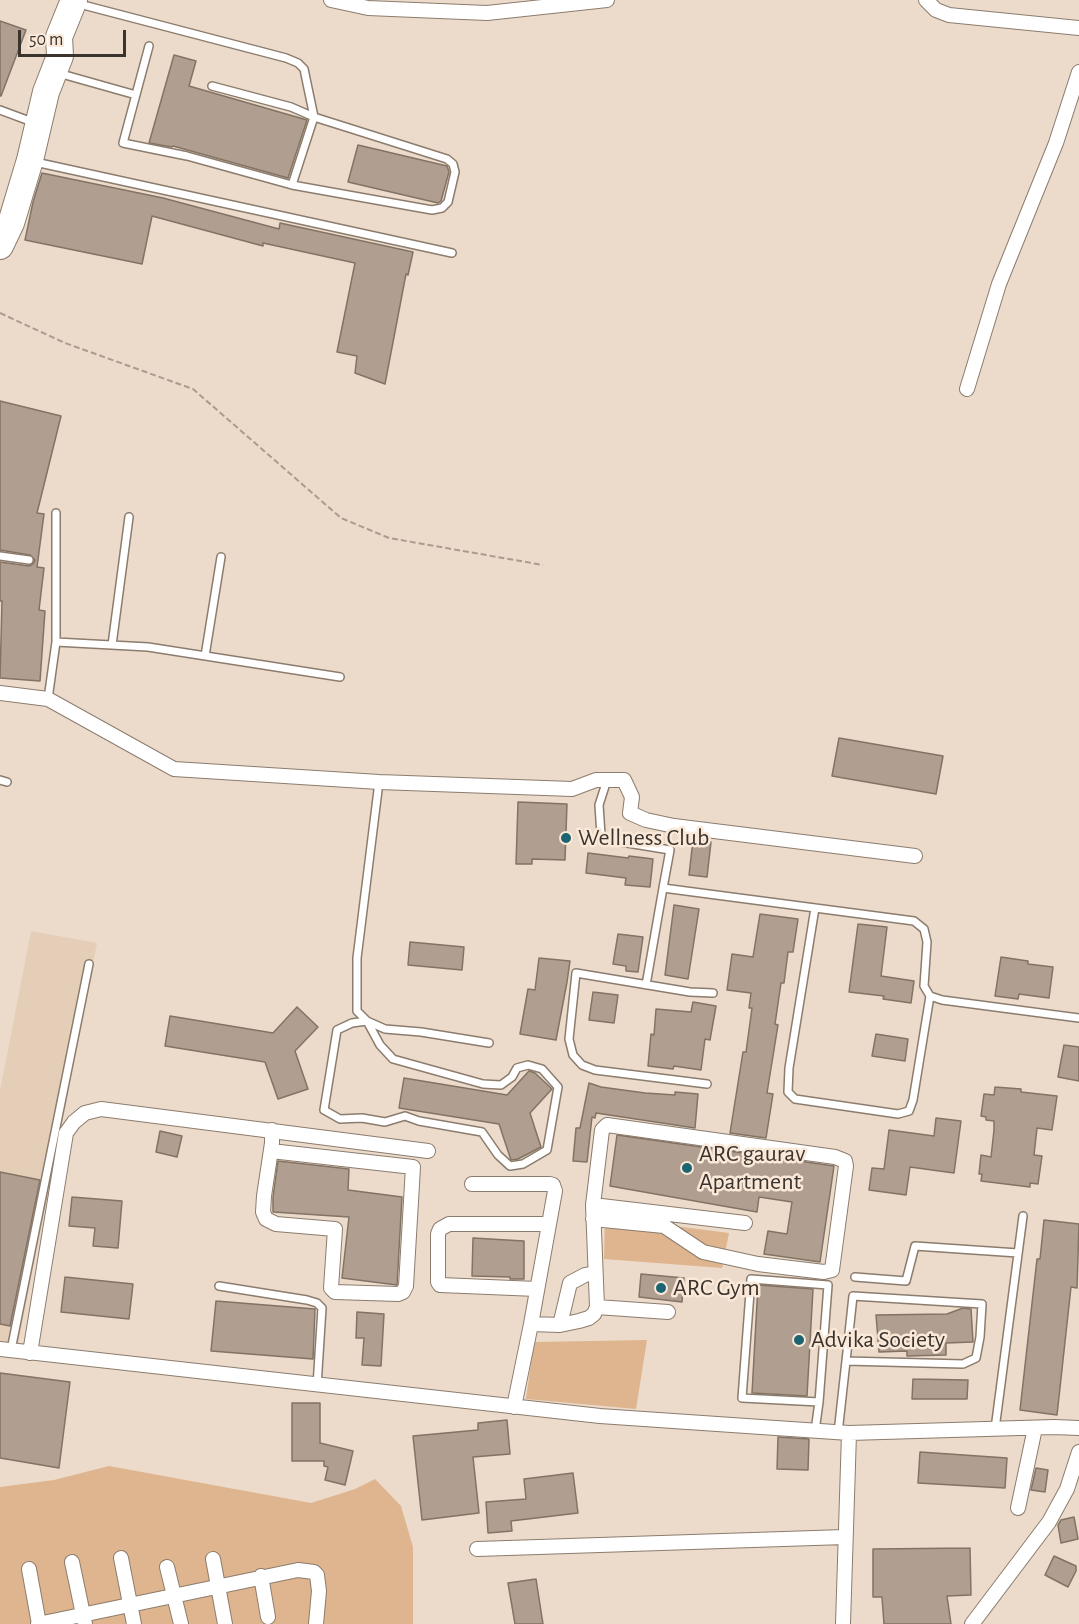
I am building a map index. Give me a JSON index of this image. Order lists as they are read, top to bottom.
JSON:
{
  "places": [
    "Wellness Club",
    "ARC gaurav Apartment",
    "ARC Gym",
    "Advika Society"
  ],
  "scale_bar": "50 m"
}
